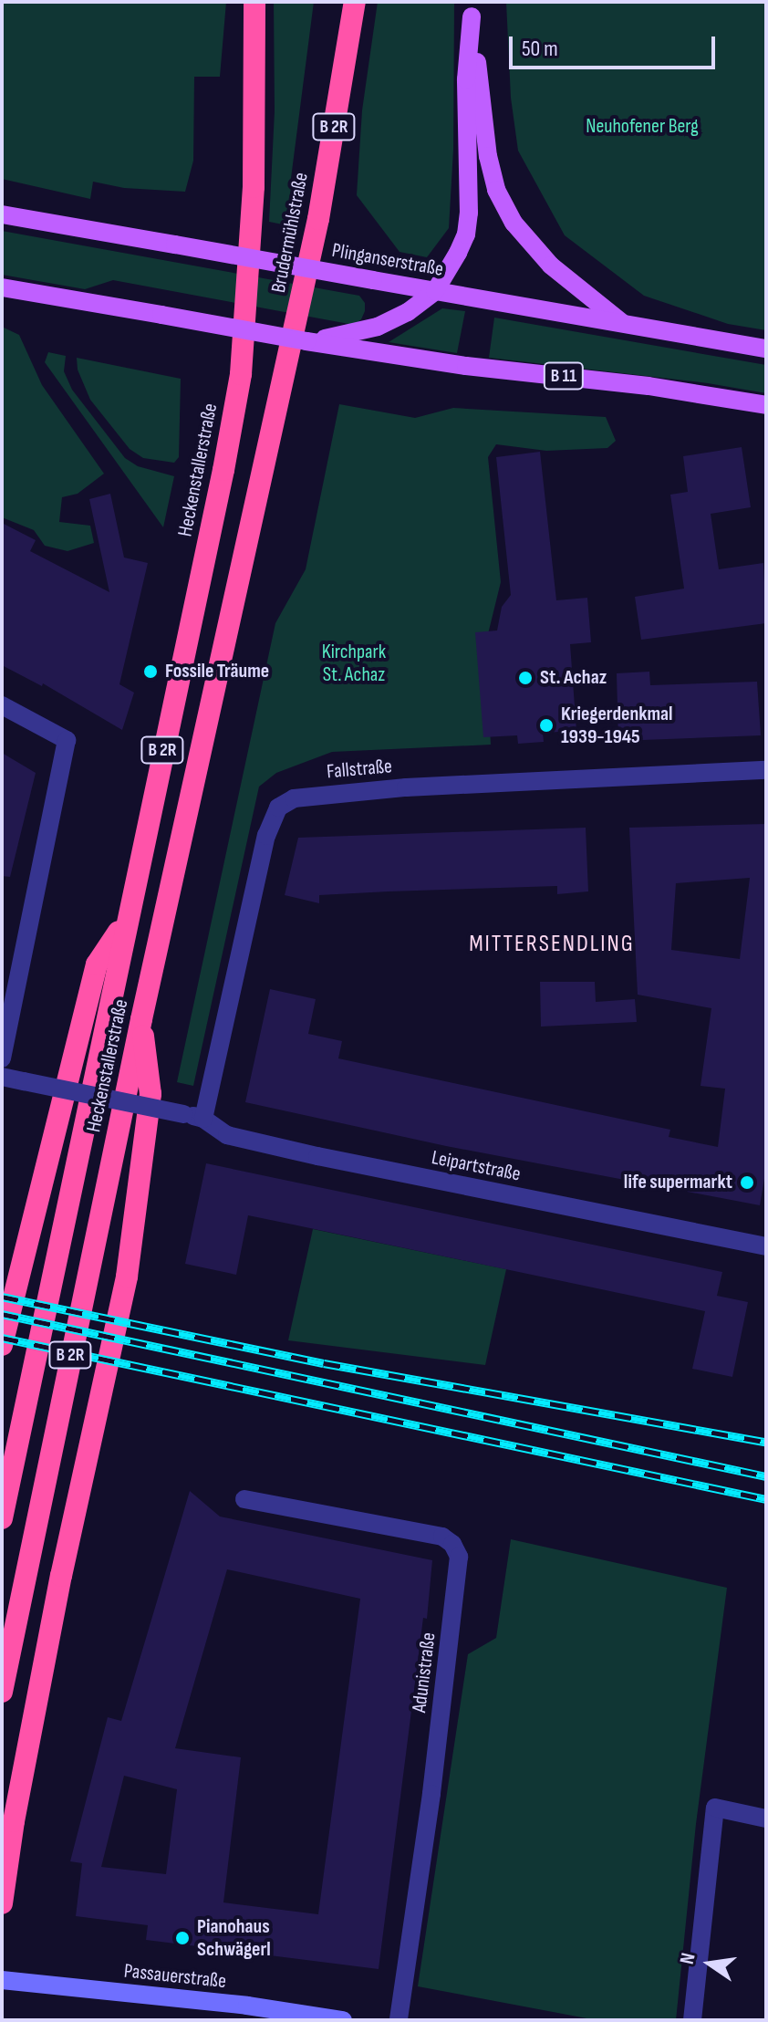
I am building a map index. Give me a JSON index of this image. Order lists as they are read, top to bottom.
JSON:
{
  "streets": {
    "highway": ["B 2R", "Brudermühlstraße", "Heckenstallerstraße"],
    "main road": ["Plinganserstraße", "B 11"],
    "street": [
      "Fallstraße",
      "Leipartstraße",
      "Adunistraße",
      "Passauerstraße"
    ]
  },
  "crossings": [
    ["B 2R", "Brudermühlstraße"],
    ["Brudermühlstraße", "Heckenstallerstraße"],
    ["Fallstraße", "Leipartstraße"]
  ],
  "districts": ["MITTERSENDLING"],
  "parks": ["Neuhofener Berg", "Kirchpark St. Achaz"],
  "places": [
    "Fossile Träume",
    "St. Achaz",
    "Kriegerdenkmal 1939-1945",
    "life supermarkt",
    "Pianohaus Schwägerl"
  ],
  "scale_bar": "50 m",
  "north": "left"
}
